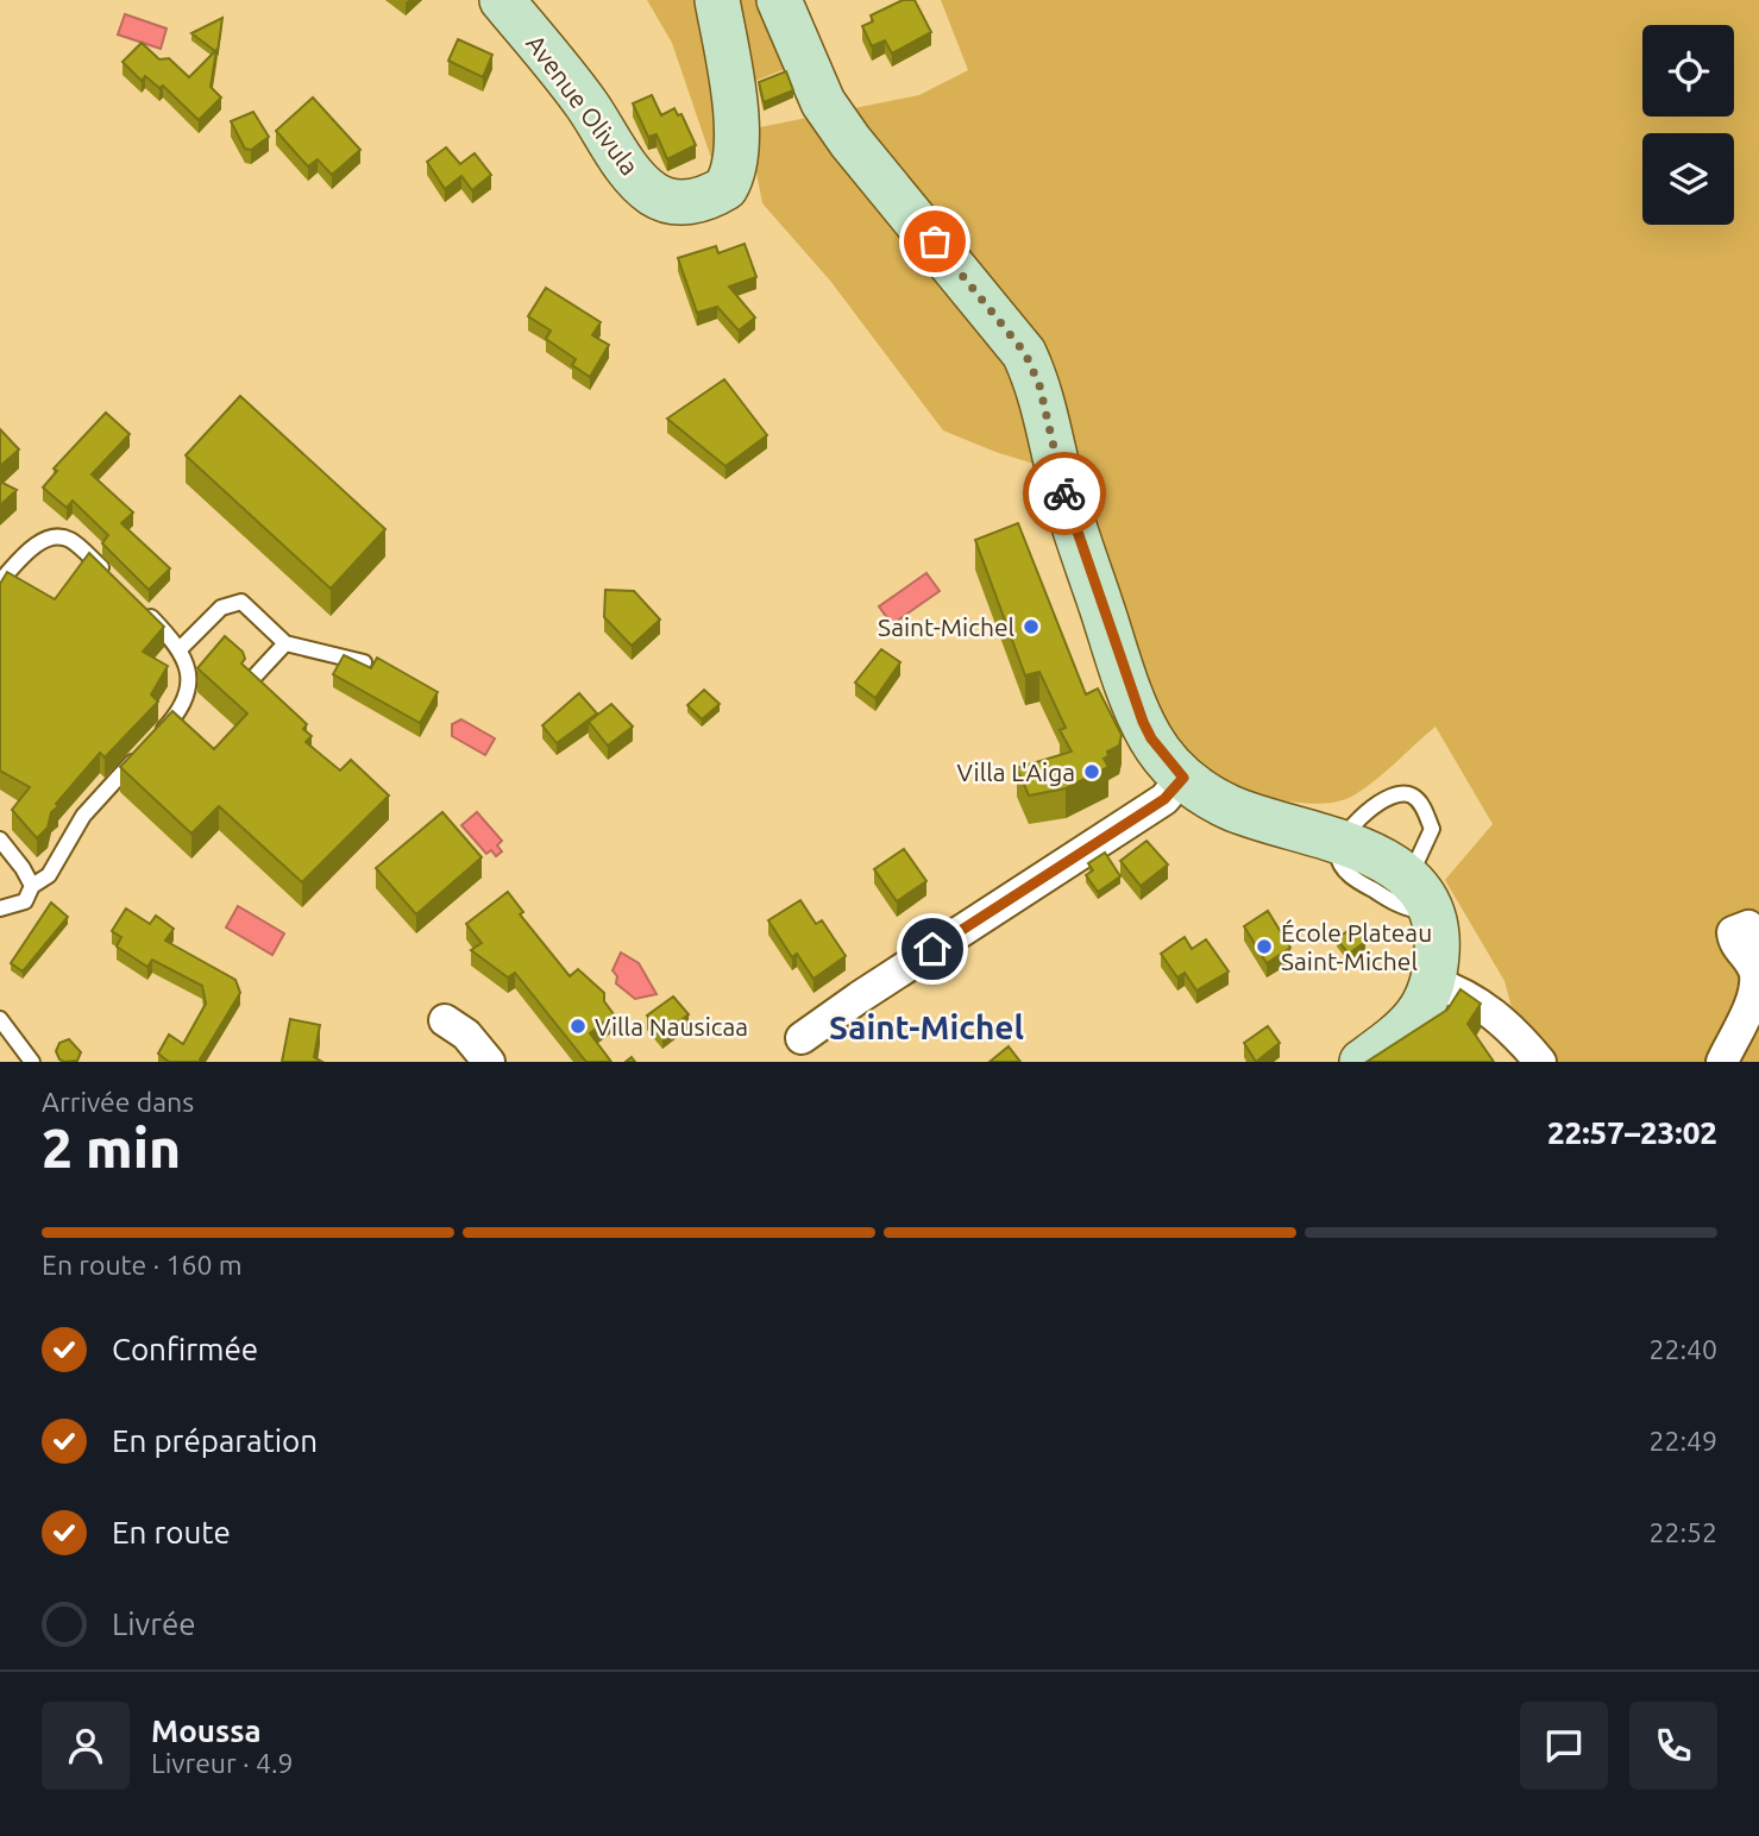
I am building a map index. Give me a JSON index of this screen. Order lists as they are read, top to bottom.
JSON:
{
  "streets": {
    "street": ["Avenue Olivula"]
  },
  "districts": ["Saint-Michel"],
  "places": [
    "Saint-Michel",
    "Villa L'Aiga",
    "École Plateau Saint-Michel",
    "Villa Nausicaa"
  ],
  "page": {
    "heading": ["2 min", "Arrivée dans", "22:57–23:02"],
    "panel": ["Moussa", "Livreur · 4.9"],
    "bar": "En route · 160 m",
    "list": [
      ["Confirmée", "22:40"],
      ["En préparation", "22:49"],
      ["En route", "22:52"],
      "Livrée"
    ]
  }
}
